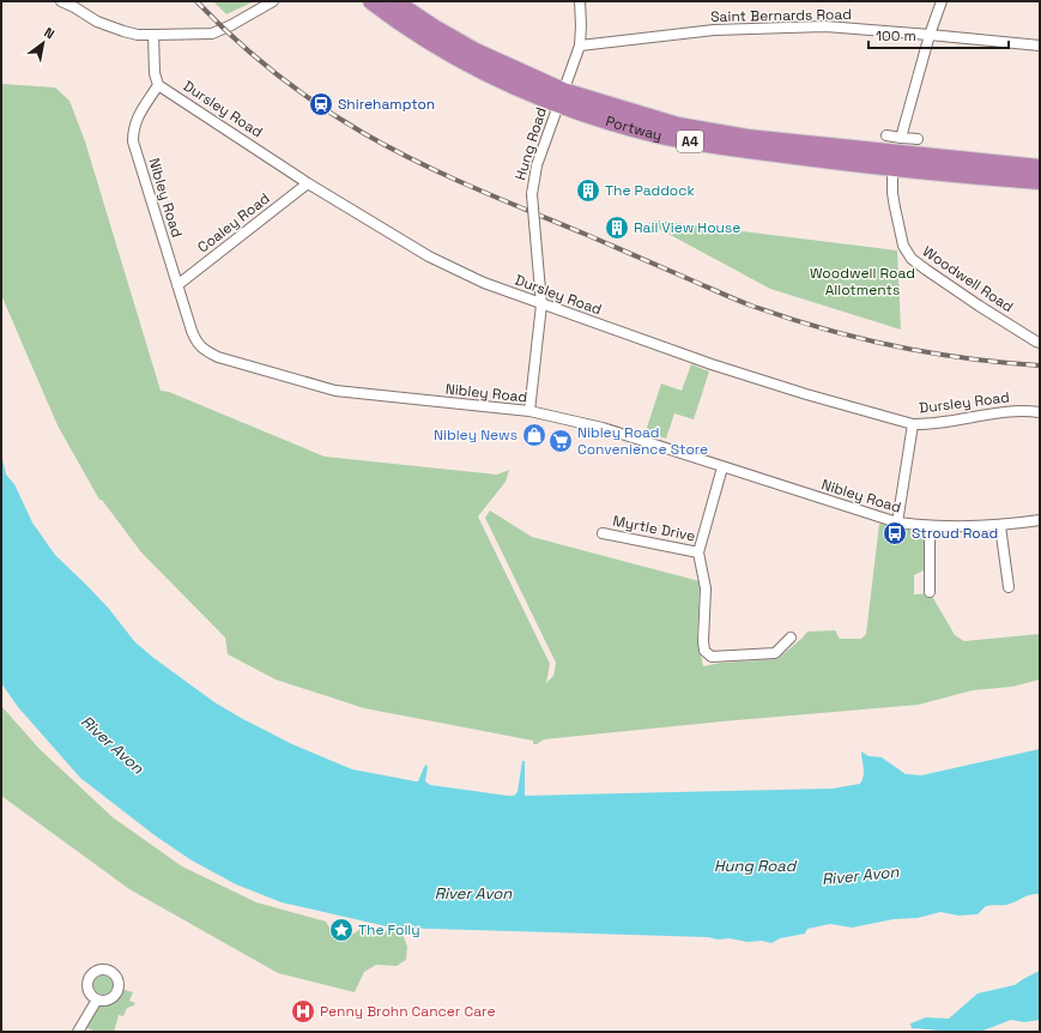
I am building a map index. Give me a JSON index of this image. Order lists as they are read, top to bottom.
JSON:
{
  "streets": {
    "highway": ["Portway", "A4"],
    "street": [
      "Saint Bernards Road",
      "Dursley Road",
      "Hung Road",
      "Nibley Road",
      "Coaley Road",
      "Woodwell Road",
      "Myrtle Drive"
    ]
  },
  "crossings": [
    ["Saint Bernards Road", "Hung Road"],
    ["Dursley Road", "Hung Road"],
    ["Dursley Road", "Nibley Road"],
    ["Dursley Road", "Coaley Road"],
    ["Portway", "Hung Road"],
    ["Portway", "Woodwell Road"],
    ["Hung Road", "Nibley Road"],
    ["Nibley Road", "Coaley Road"],
    ["Nibley Road", "Myrtle Drive"]
  ],
  "water": ["River Avon", "Hung Road"],
  "parks": ["Woodwell Road Allotments"],
  "places": {
    "station": ["Shirehampton"],
    "building": ["The Paddock", "Rail View House"],
    "shop": ["Nibley News"],
    "supermarket": ["Nibley Road Convenience Store"],
    "bus stop": ["Stroud Road"],
    "place": ["The Folly"],
    "hospital": ["Penny Brohn Cancer Care"]
  },
  "scale_bar": "100 m",
  "north": "top right"
}
